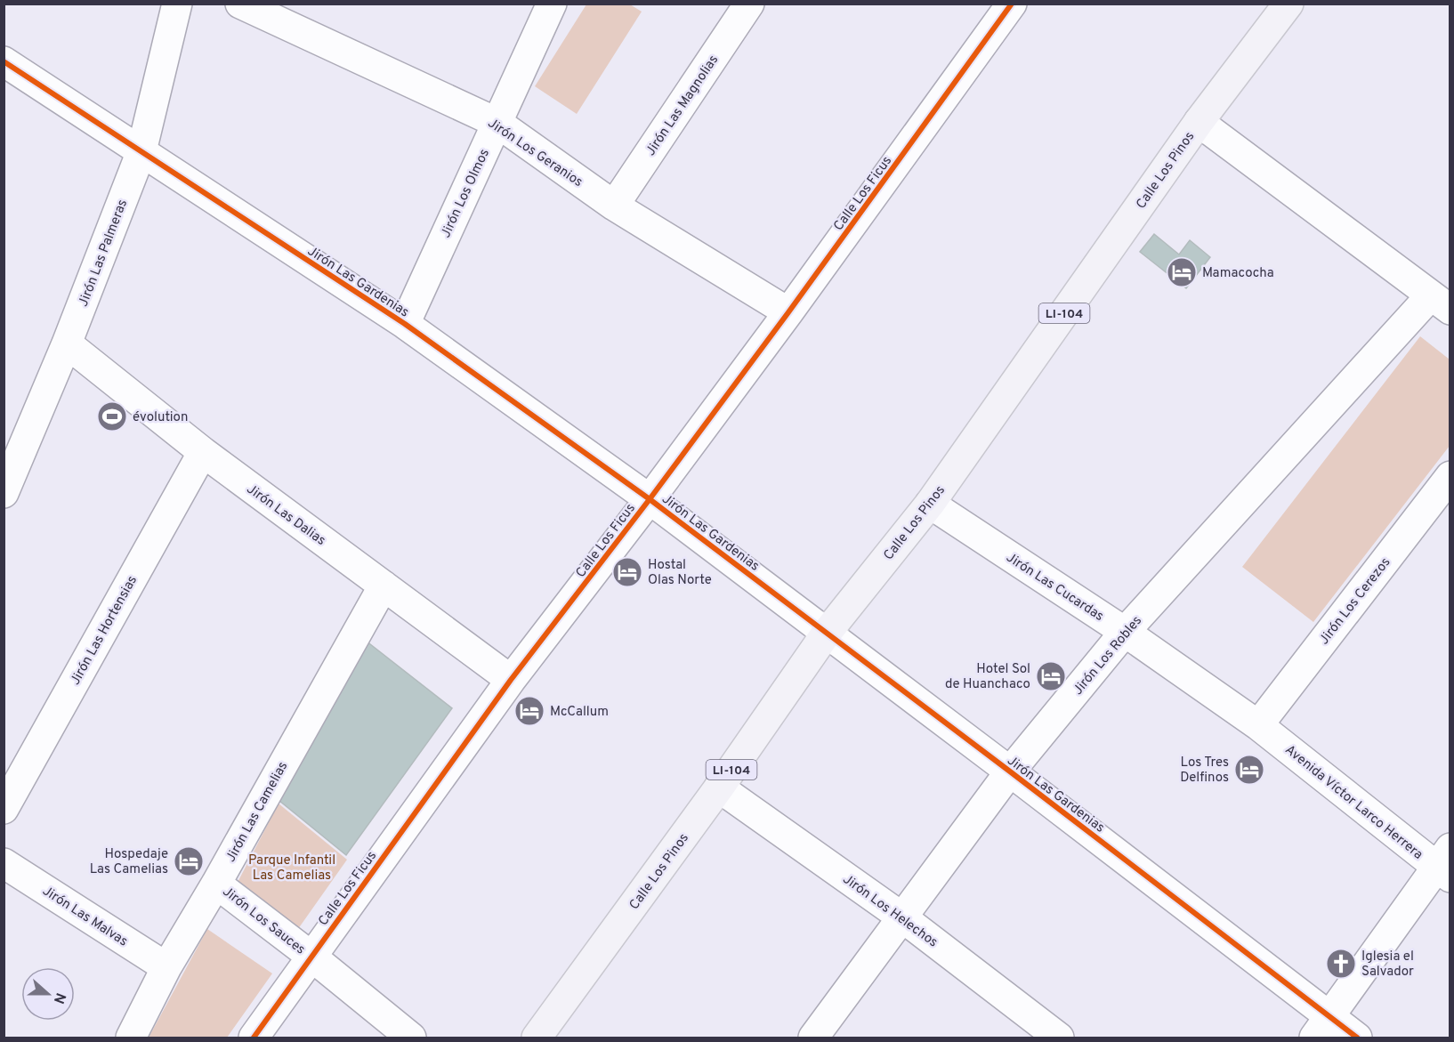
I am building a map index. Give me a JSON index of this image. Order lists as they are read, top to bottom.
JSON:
{
  "streets": {
    "main road": ["Calle Los Pinos", "LI-104"],
    "street": [
      "Jirón Las Magnolias",
      "Jirón Los Geranios",
      "Jirón Los Olmos",
      "Calle Los Ficus",
      "Jirón Las Palmeras",
      "Jirón Las Gardenias",
      "Jirón Las Dalias",
      "Jirón Las Cucardas",
      "Jirón Los Cerezos",
      "Jirón Las Hortensias",
      "Jirón Los Robles",
      "Avenida Víctor Larco Herrera",
      "Jirón Las Camelias",
      "Jirón Los Helechos",
      "Jirón Las Malvas",
      "Jirón Los Sauces"
    ]
  },
  "crossings": [
    ["Jirón Las Magnolias", "Jirón Los Geranios"],
    ["Jirón Los Geranios", "Jirón Los Olmos"],
    ["Jirón Los Geranios", "Calle Los Ficus"],
    ["Calle Los Pinos", "Jirón Las Gardenias"],
    ["Calle Los Pinos", "Jirón Las Cucardas"],
    ["Calle Los Pinos", "Jirón Los Helechos"],
    ["Jirón Los Olmos", "Jirón Las Gardenias"],
    ["Calle Los Ficus", "Jirón Las Gardenias"],
    ["Calle Los Ficus", "Jirón Las Dalias"],
    ["Calle Los Ficus", "Jirón Los Sauces"],
    ["Jirón Las Palmeras", "Jirón Las Gardenias"],
    ["Jirón Las Palmeras", "Jirón Las Dalias"],
    ["Jirón Las Gardenias", "Jirón Los Robles"],
    ["Jirón Las Dalias", "Jirón Las Hortensias"],
    ["Jirón Las Dalias", "Jirón Las Camelias"],
    ["Jirón Las Cucardas", "Jirón Los Cerezos"],
    ["Jirón Las Cucardas", "Jirón Los Robles"],
    ["Jirón Las Cucardas", "Avenida Víctor Larco Herrera"],
    ["Jirón Los Cerezos", "Avenida Víctor Larco Herrera"],
    ["Jirón Los Robles", "Jirón Los Helechos"],
    ["Jirón Las Camelias", "Jirón Las Malvas"],
    ["Jirón Las Camelias", "Jirón Los Sauces"]
  ],
  "parks": ["Parque Infantil Las Camelias"],
  "places": {
    "hotel": [
      "Mamacocha",
      "Hostal Olas Norte",
      "Hotel Sol de Huanchaco",
      "McCallum",
      "Los Tres Delfinos",
      "Hospedaje Las Camelias"
    ],
    "sports": ["évolution"],
    "church": ["Iglesia el Salvador"]
  },
  "north": "right"
}
